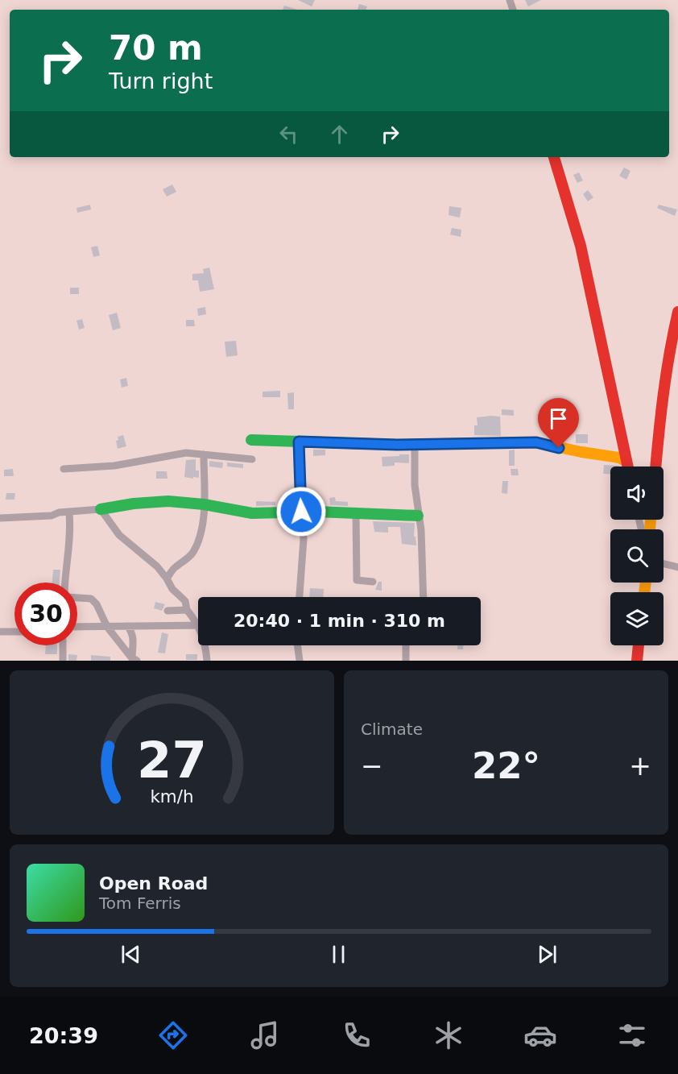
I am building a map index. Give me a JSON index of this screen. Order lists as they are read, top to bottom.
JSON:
{
  "page": {
    "turn": ["70 m", "Turn right"],
    "limit": "30",
    "trip": "20:40 · 1 min · 310 m",
    "tile": "Climate",
    "heat": ["−", "22°", "+"],
    "song": ["Open Road", "Tom Ferris"],
    "tabs": "20:39",
    "gauge": ["27", "km/h"]
  }
}
